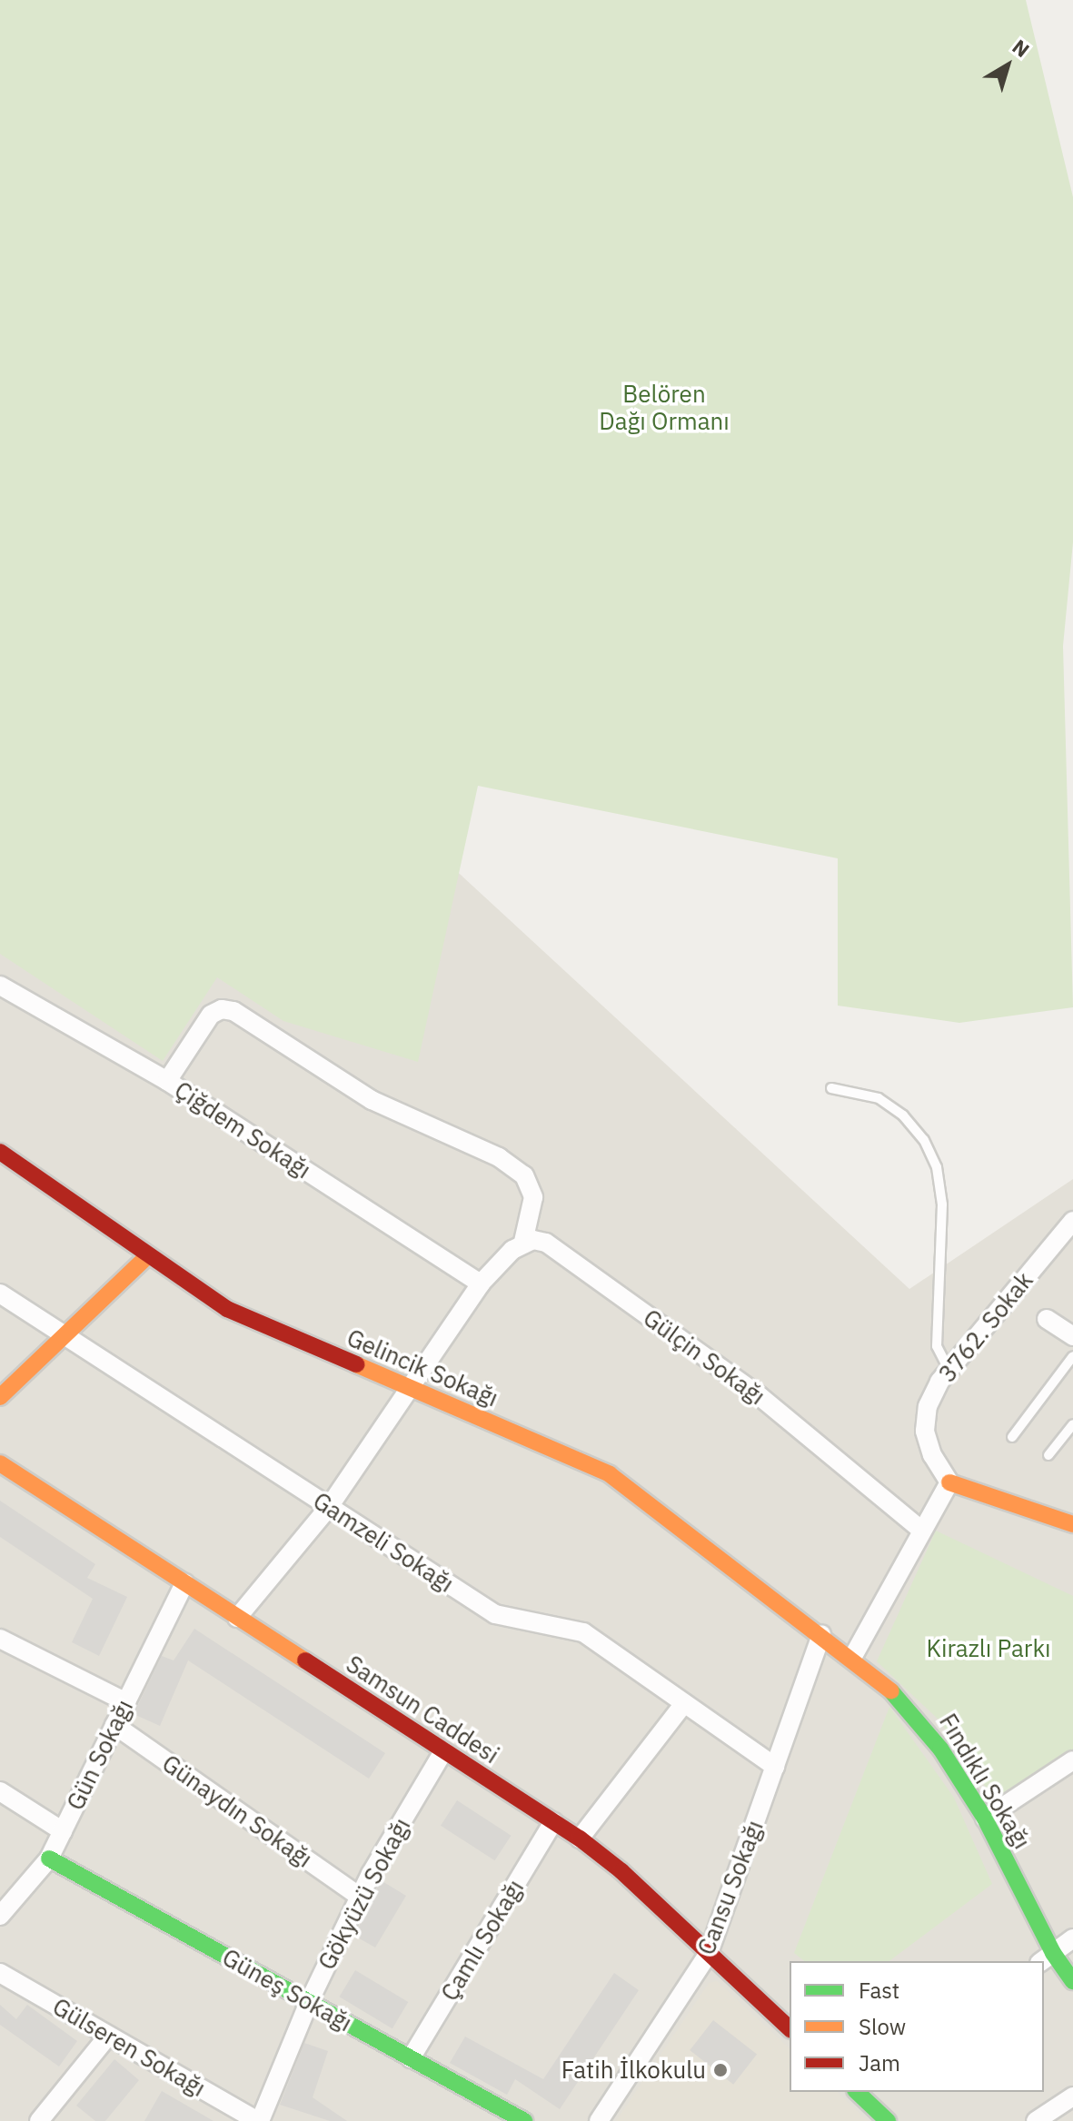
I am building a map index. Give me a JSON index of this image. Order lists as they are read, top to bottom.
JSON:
{
  "streets": {
    "street": [
      "Çiğdem Sokağı",
      "3762. Sokak",
      "Gülçin Sokağı",
      "Gelincik Sokağı",
      "Gamzeli Sokağı",
      "Samsun Caddesi",
      "Gün Sokağı",
      "Fındıklı Sokağı",
      "Günaydın Sokağı",
      "Cansu Sokağı",
      "Gökyüzü Sokağı",
      "Çamlı Sokağı",
      "Güneş Sokağı",
      "Gülseren Sokağı"
    ]
  },
  "crossings": [
    ["Gelincik Sokağı", "Fındıklı Sokağı"],
    ["Gelincik Sokağı", "Cansu Sokağı"],
    ["Gamzeli Sokağı", "Cansu Sokağı"],
    ["Samsun Caddesi", "Gün Sokağı"],
    ["Samsun Caddesi", "Cansu Sokağı"],
    ["Samsun Caddesi", "Gökyüzü Sokağı"],
    ["Samsun Caddesi", "Çamlı Sokağı"],
    ["Gün Sokağı", "Günaydın Sokağı"],
    ["Gün Sokağı", "Güneş Sokağı"],
    ["Fındıklı Sokağı", "Cansu Sokağı"],
    ["Günaydın Sokağı", "Gökyüzü Sokağı"],
    ["Gökyüzü Sokağı", "Güneş Sokağı"],
    ["Gökyüzü Sokağı", "Gülseren Sokağı"],
    ["Çamlı Sokağı", "Güneş Sokağı"]
  ],
  "parks": ["Belören Dağı Ormanı", "Kirazlı Parkı"],
  "places": ["Fatih İlkokulu"],
  "legend": ["Fast", "Slow", "Jam"],
  "north": "top right"
}
